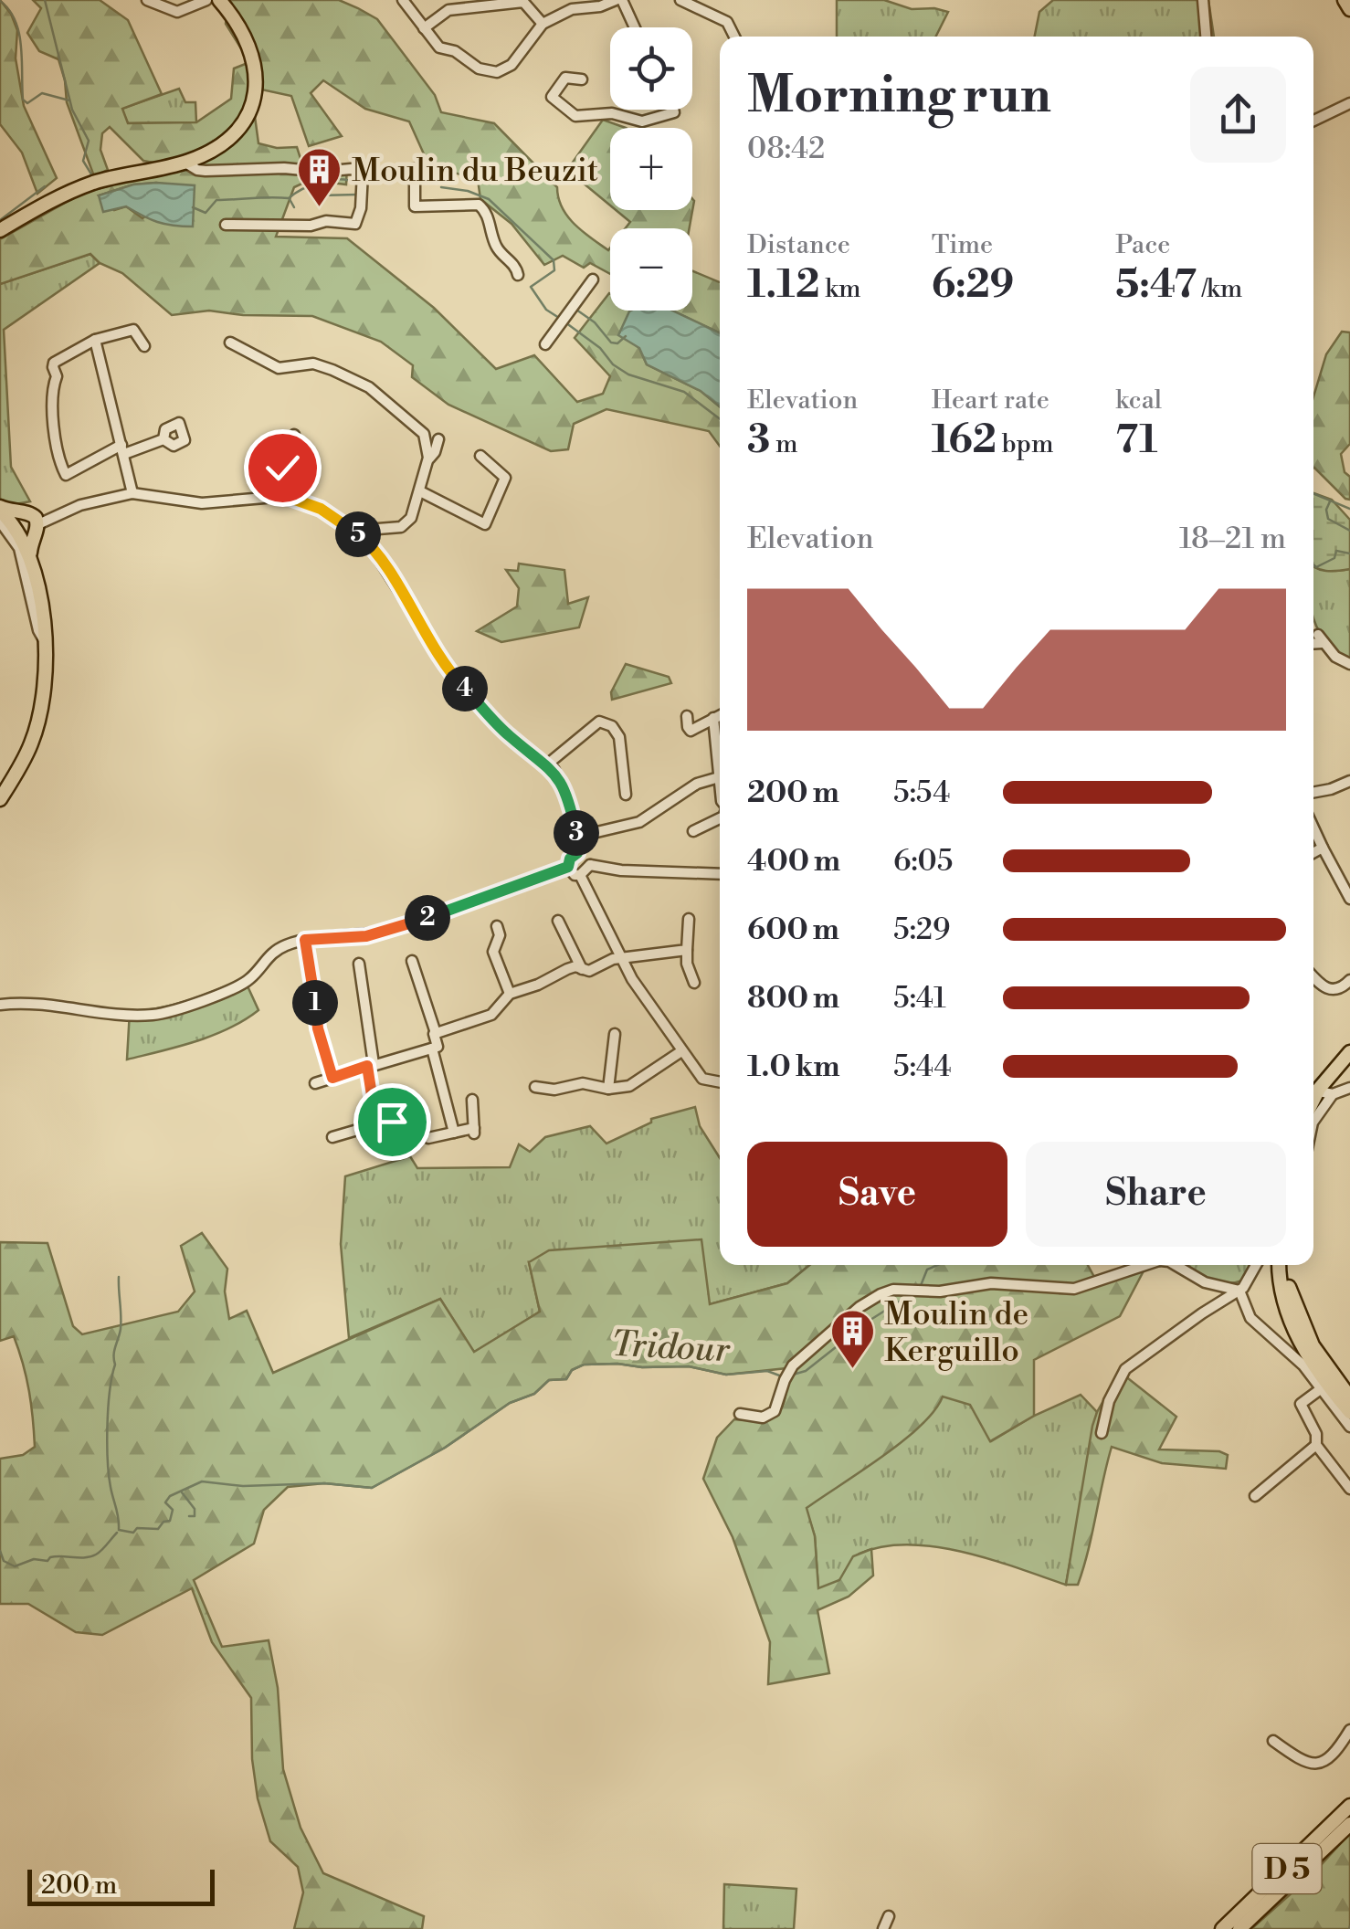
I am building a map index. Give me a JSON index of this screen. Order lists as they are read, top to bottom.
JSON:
{
  "streets": {
    "main road": ["D 5"]
  },
  "water": ["Tridour"],
  "places": {
    "building": ["Moulin du Beuzit", "Moulin de Kerguillo"]
  },
  "scale_bar": "200 m",
  "page": {
    "map_buttons": ["+", "−"],
    "heading": ["Morning run", "08:42"],
    "stats": [
      ["Distance", "1.12 km"],
      ["Time", "6:29"],
      ["Pace", "5:47 /km"],
      ["Elevation", "3 m"],
      ["Heart rate", "162 bpm"],
      ["kcal", "71"]
    ],
    "chart": ["Elevation", "18–21 m"],
    "pins": [
      "5",
      "4",
      "3",
      "2",
      "1"
    ],
    "list": [
      {
        "name": "200 m",
        "note": "5:54"
      },
      {
        "name": "400 m",
        "note": "6:05"
      },
      {
        "name": "600 m",
        "note": "5:29"
      },
      {
        "name": "800 m",
        "note": "5:41"
      },
      {
        "name": "1.0 km",
        "note": "5:44"
      }
    ],
    "buttons": ["Save", "Share"],
    "scale": "200 m"
  }
}
